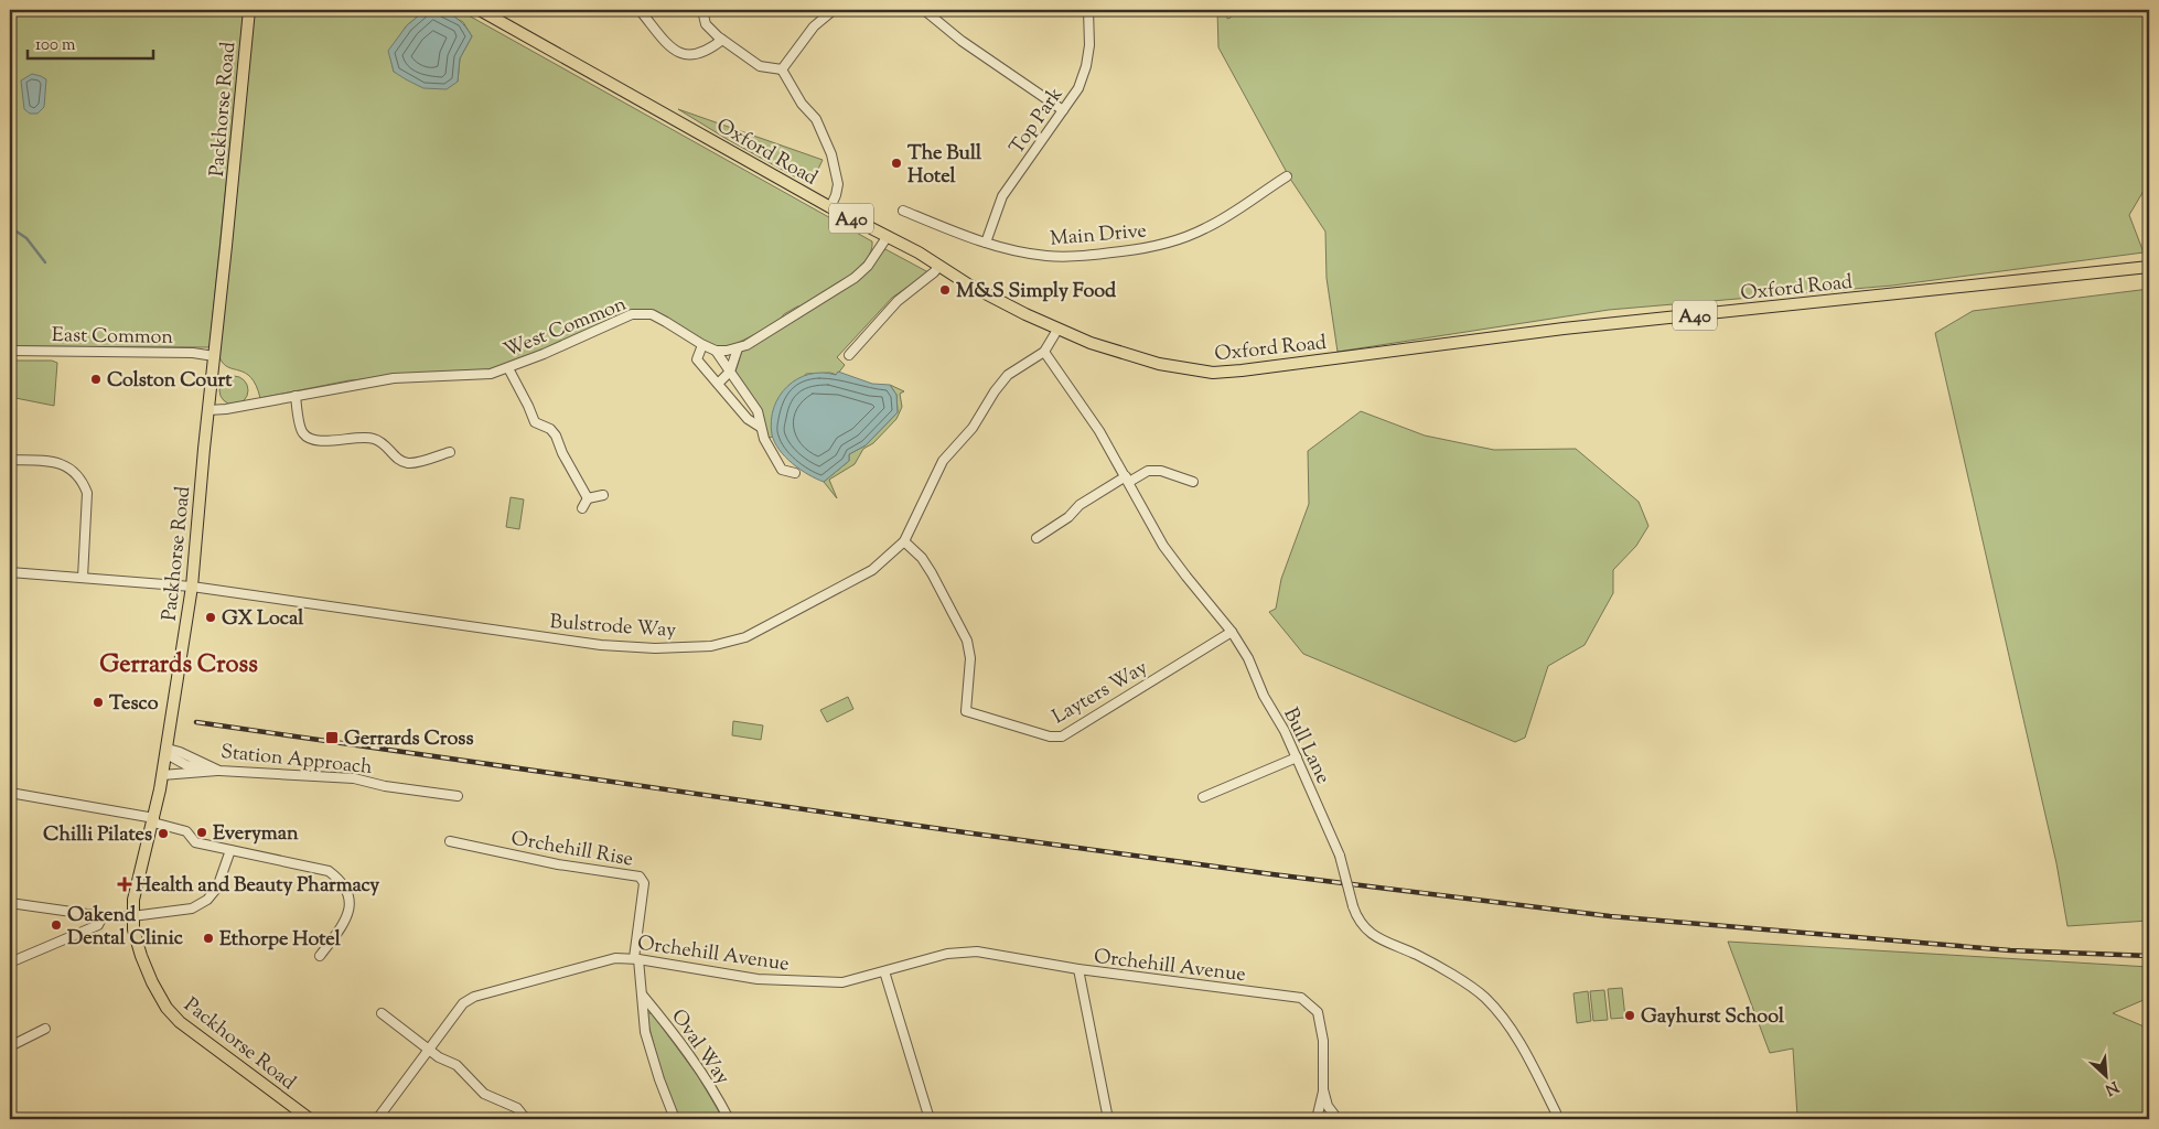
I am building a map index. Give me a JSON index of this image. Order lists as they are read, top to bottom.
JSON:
{
  "streets": {
    "main road": ["Packhorse Road", "Oxford Road", "A40"],
    "street": [
      "Top Park",
      "Main Drive",
      "West Common",
      "East Common",
      "Bulstrode Way",
      "Layters Way",
      "Bull Lane",
      "Station Approach",
      "Orchehill Rise",
      "Orchehill Avenue",
      "Oval Way"
    ]
  },
  "crossings": [
    ["Packhorse Road", "West Common"],
    ["Packhorse Road", "East Common"],
    ["Packhorse Road", "Bulstrode Way"],
    ["Top Park", "Main Drive"],
    ["Oxford Road", "Bulstrode Way"],
    ["Bulstrode Way", "Layters Way"],
    ["Bulstrode Way", "Bull Lane"],
    ["Layters Way", "Bull Lane"],
    ["Orchehill Rise", "Orchehill Avenue"],
    ["Orchehill Rise", "Oval Way"],
    ["Orchehill Avenue", "Oval Way"]
  ],
  "districts": ["Gerrards Cross"],
  "places": {
    "other": [
      "The Bull Hotel",
      "M&S Simply Food",
      "Colston Court",
      "GX Local",
      "Tesco",
      "Everyman",
      "Chilli Pilates",
      "Oakend Dental Clinic",
      "Ethorpe Hotel",
      "Gayhurst School"
    ],
    "transit": ["Gerrards Cross"],
    "health": ["Health and Beauty Pharmacy"]
  },
  "scale_bar": "100 m",
  "north": "bottom right"
}
